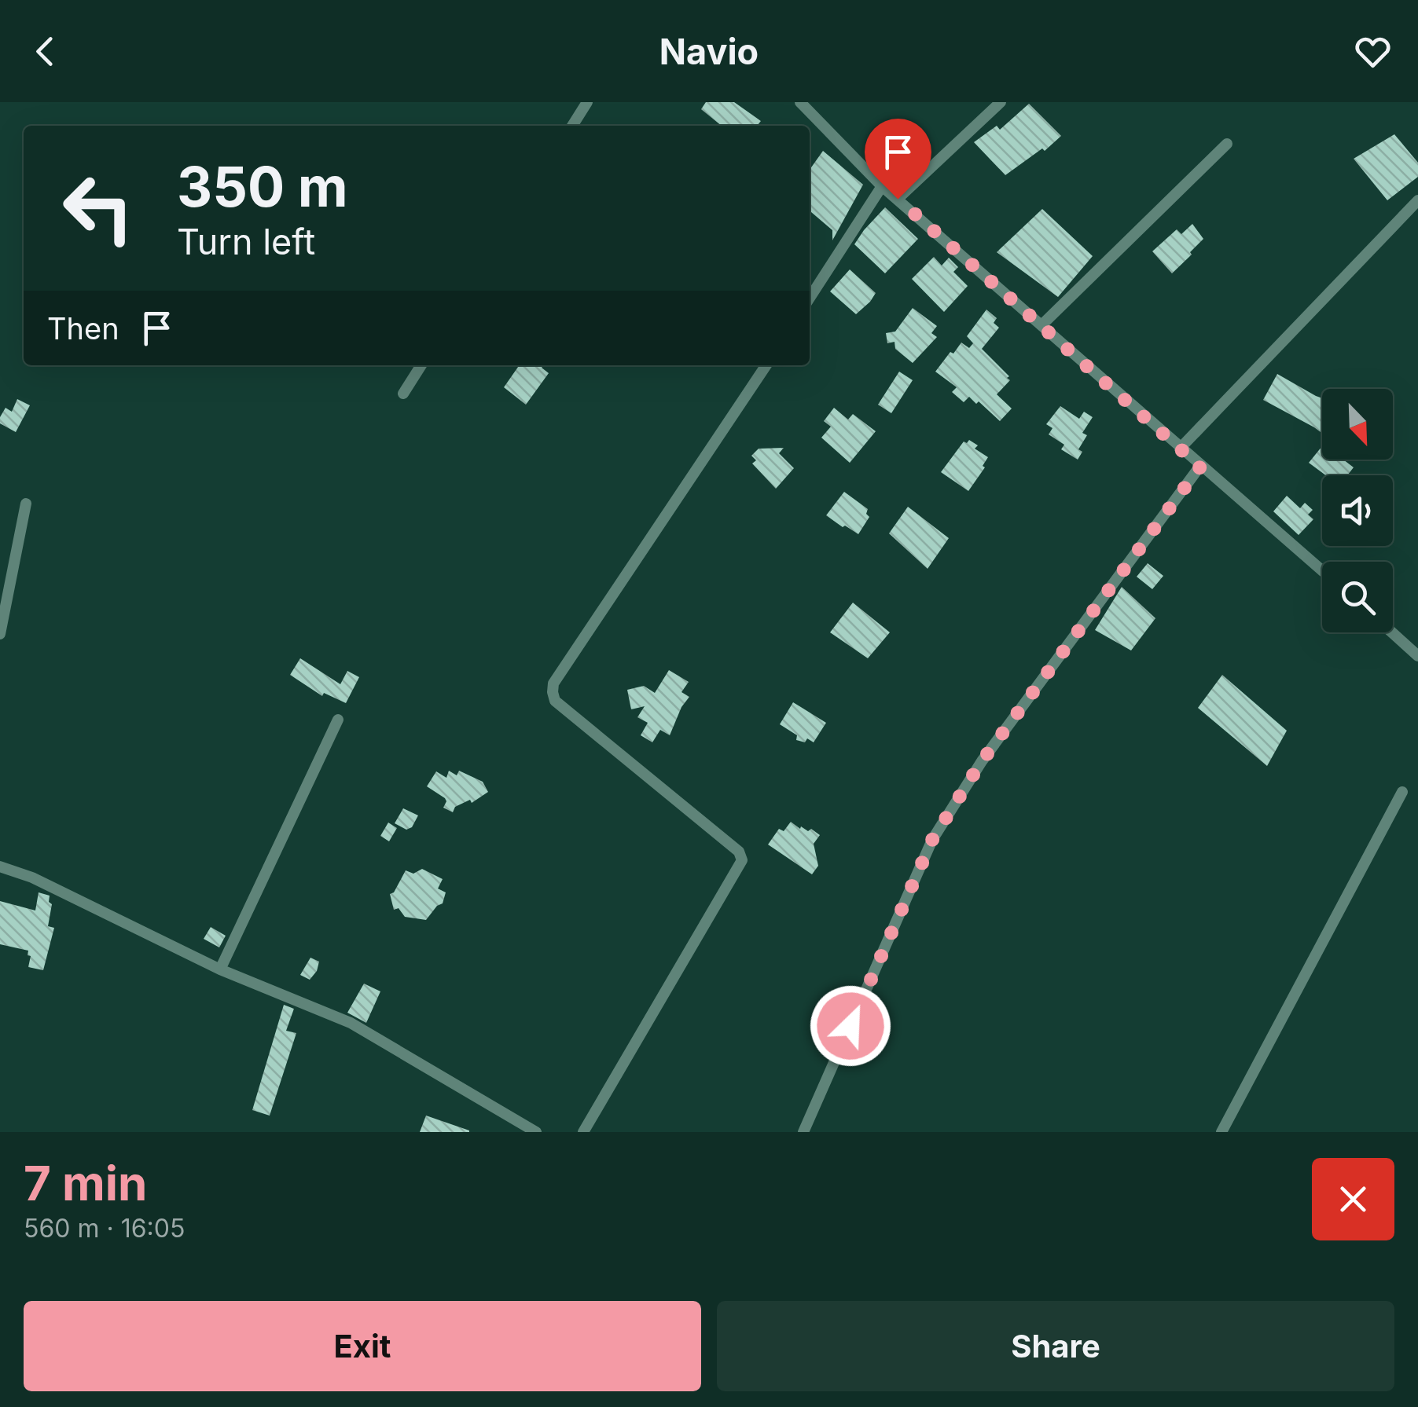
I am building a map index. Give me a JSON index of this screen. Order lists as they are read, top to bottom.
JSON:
{
  "north": "bottom right",
  "page": {
    "header": "Navio",
    "turn": ["350 m", "Turn left"],
    "then": "Then",
    "heading": ["7 min", "560 m · 16:05"],
    "buttons": ["Exit", "Share"]
  }
}
